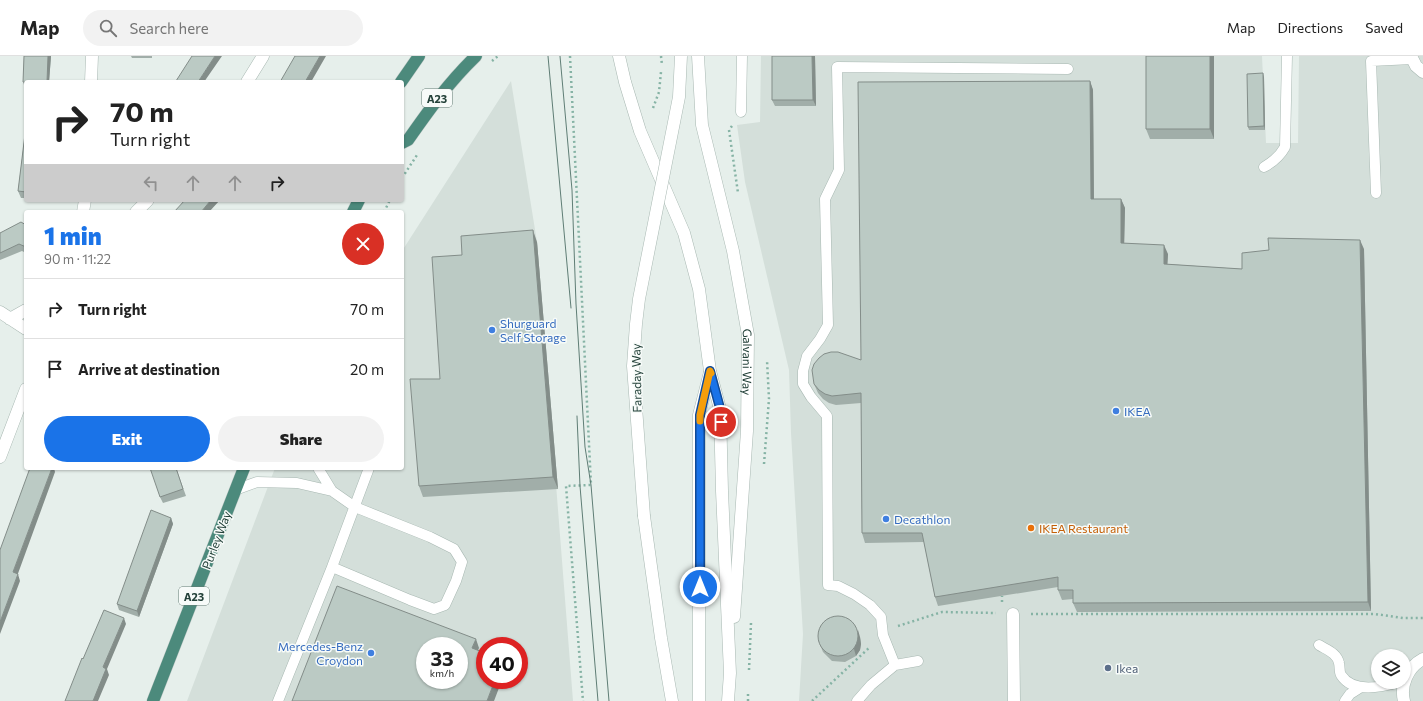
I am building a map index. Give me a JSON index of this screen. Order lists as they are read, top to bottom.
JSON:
{
  "streets": {
    "highway": ["A23", "Purley Way"],
    "street": ["Galvani Way", "Faraday Way"]
  },
  "places": [
    "Shurguard Self Storage",
    "IKEA",
    "Decathlon",
    "IKEA Restaurant",
    "Mercedes-Benz Croydon",
    "Ikea"
  ],
  "page": {
    "header": "Map",
    "search": "Search here",
    "nav": ["Map", "Directions", "Saved"],
    "turn": ["70 m", "Turn right"],
    "heading": ["1 min", "90 m · 11:22"],
    "list": [
      {
        "name": "Turn right",
        "value": "70 m"
      },
      {
        "name": "Arrive at destination",
        "value": "20 m"
      }
    ],
    "buttons": ["Exit", "Share"],
    "speed": "33 km/h",
    "limit": "40"
  }
}
